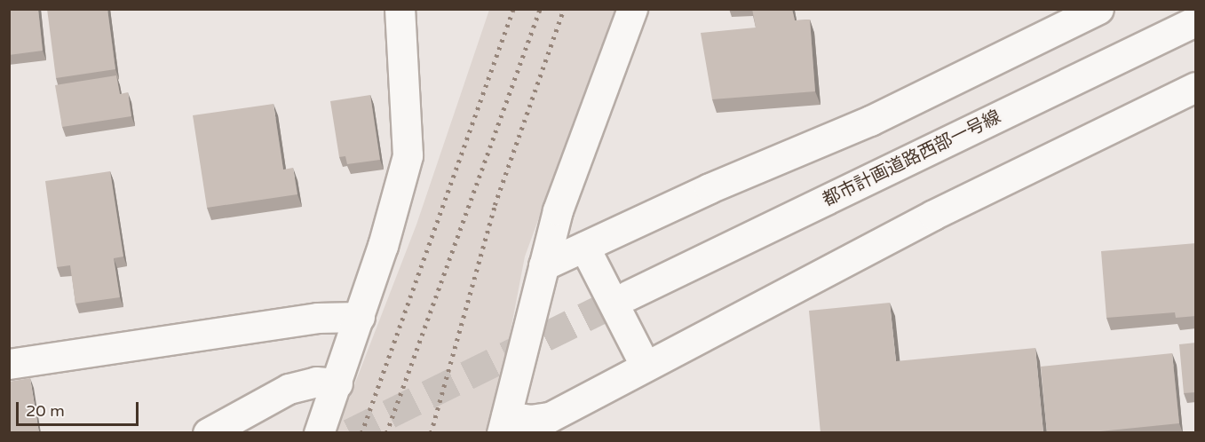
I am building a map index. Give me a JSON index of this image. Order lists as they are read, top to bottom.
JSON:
{
  "streets": {
    "street": ["都市計画道路西部一号線"]
  },
  "scale_bar": "20 m"
}
